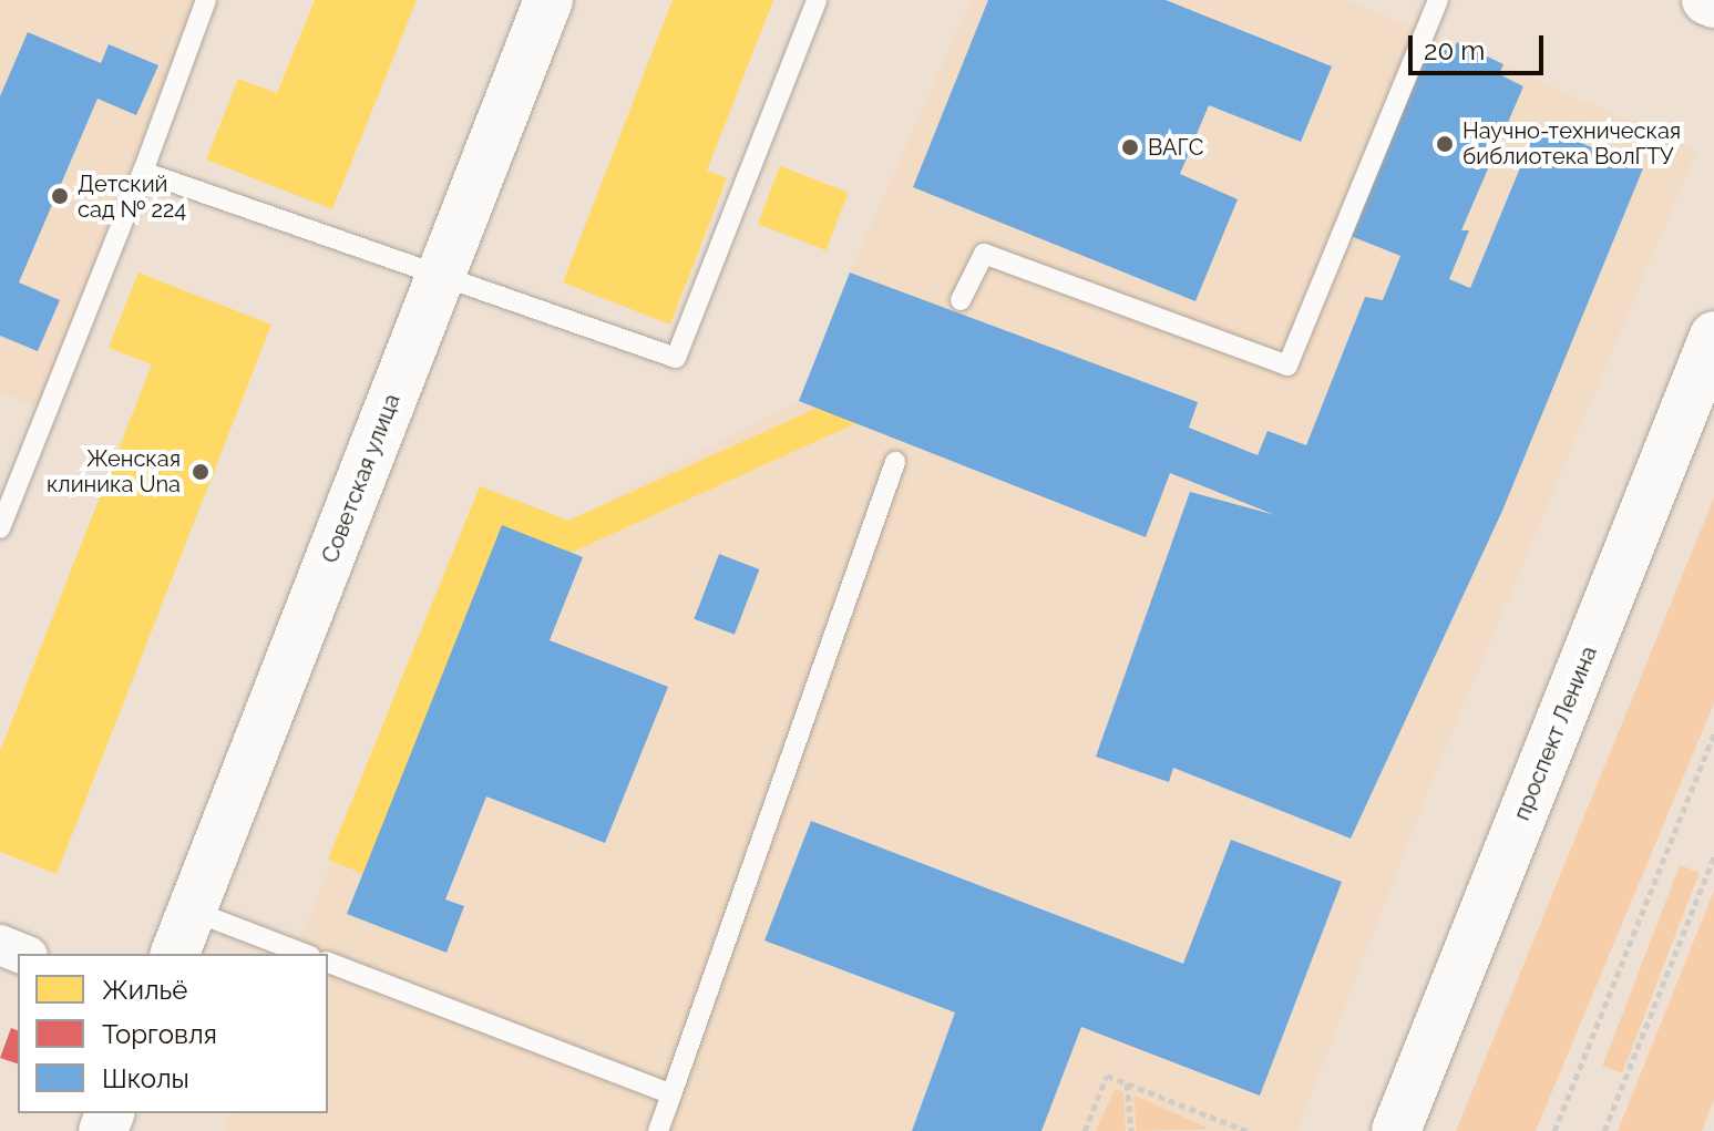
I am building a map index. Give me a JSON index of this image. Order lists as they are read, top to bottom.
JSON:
{
  "streets": {
    "street": ["Советская улица", "проспект Ленина"]
  },
  "places": [
    "Научно-техническая библиотека ВолГТУ",
    "ВАГС",
    "Детский сад № 224",
    "Женская клиника Una"
  ],
  "legend": ["Жильё", "Торговля", "Школы"],
  "scale_bar": "20 m"
}
